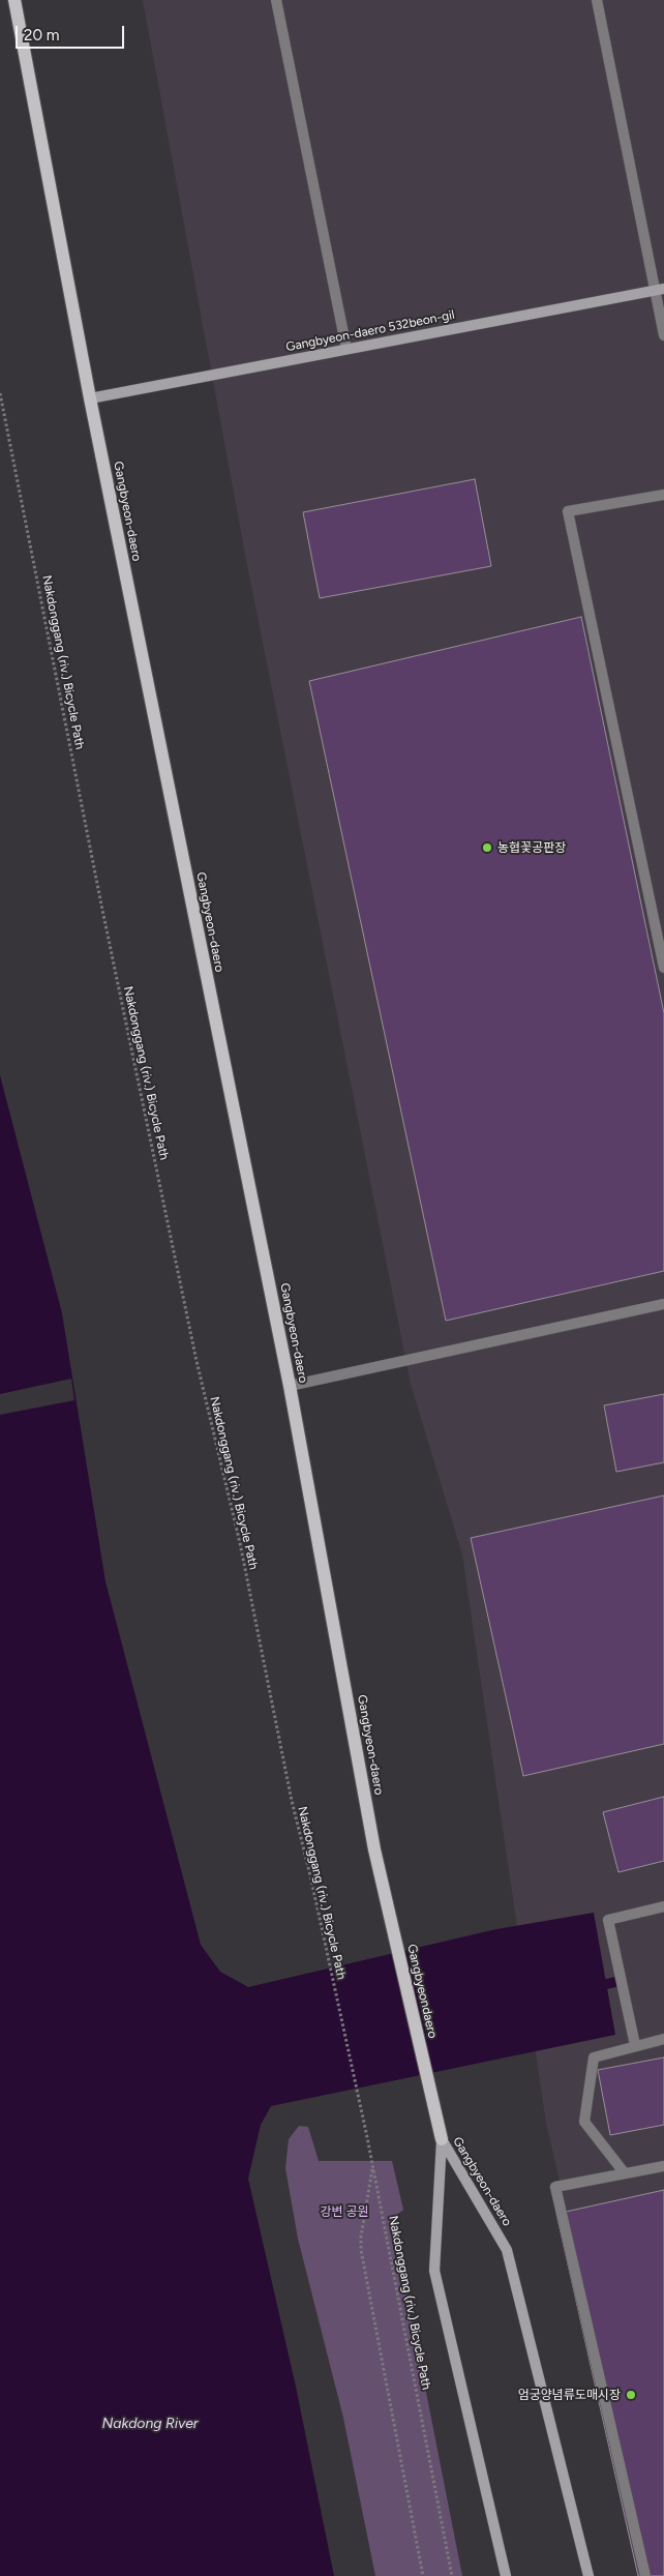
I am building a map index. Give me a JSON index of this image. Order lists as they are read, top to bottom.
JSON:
{
  "streets": {
    "main road": ["Gangbyeon-daero 532beon-gil", "Gangbyeon-daero", "Gangbyeondaero"],
    "path": ["Nakdonggang (riv.) Bicycle Path"]
  },
  "crossings": [
    ["Gangbyeon-daero 532beon-gil", "Gangbyeon-daero"],
    ["Gangbyeon-daero", "Gangbyeondaero"]
  ],
  "water": ["Nakdong River"],
  "parks": ["강변 공원"],
  "places": ["농협꽃공판장", "엄궁양념류도매시장"],
  "scale_bar": "20 m"
}
